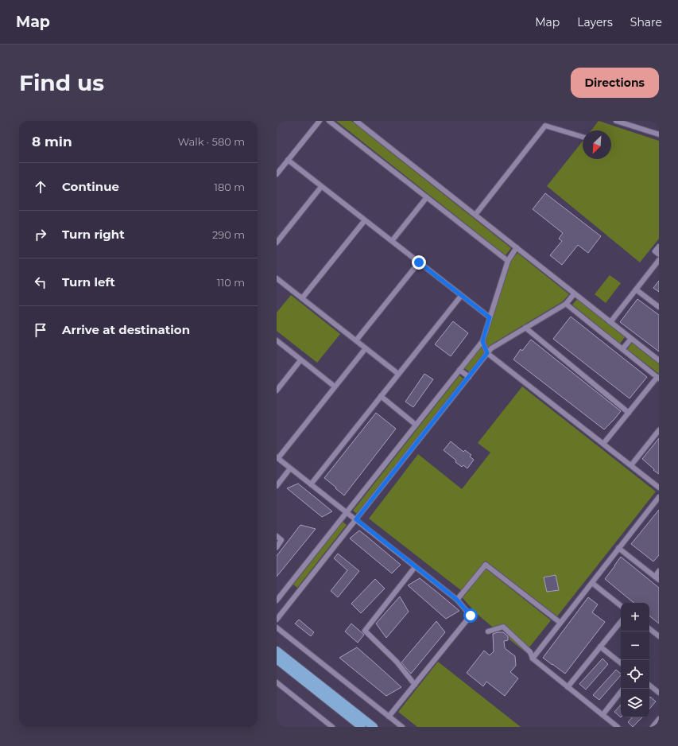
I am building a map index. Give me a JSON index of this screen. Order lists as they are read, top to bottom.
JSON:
{
  "north": "bottom left",
  "page": {
    "header": "Map",
    "nav": ["Map", "Layers", "Share"],
    "buttons": "Directions",
    "title": "Find us",
    "heading": ["8 min", "Walk · 580 m"],
    "list": [
      ["Continue", "180 m"],
      ["Turn right", "290 m"],
      ["Turn left", "110 m"],
      "Arrive at destination"
    ],
    "map_buttons": ["+", "−"]
  }
}
